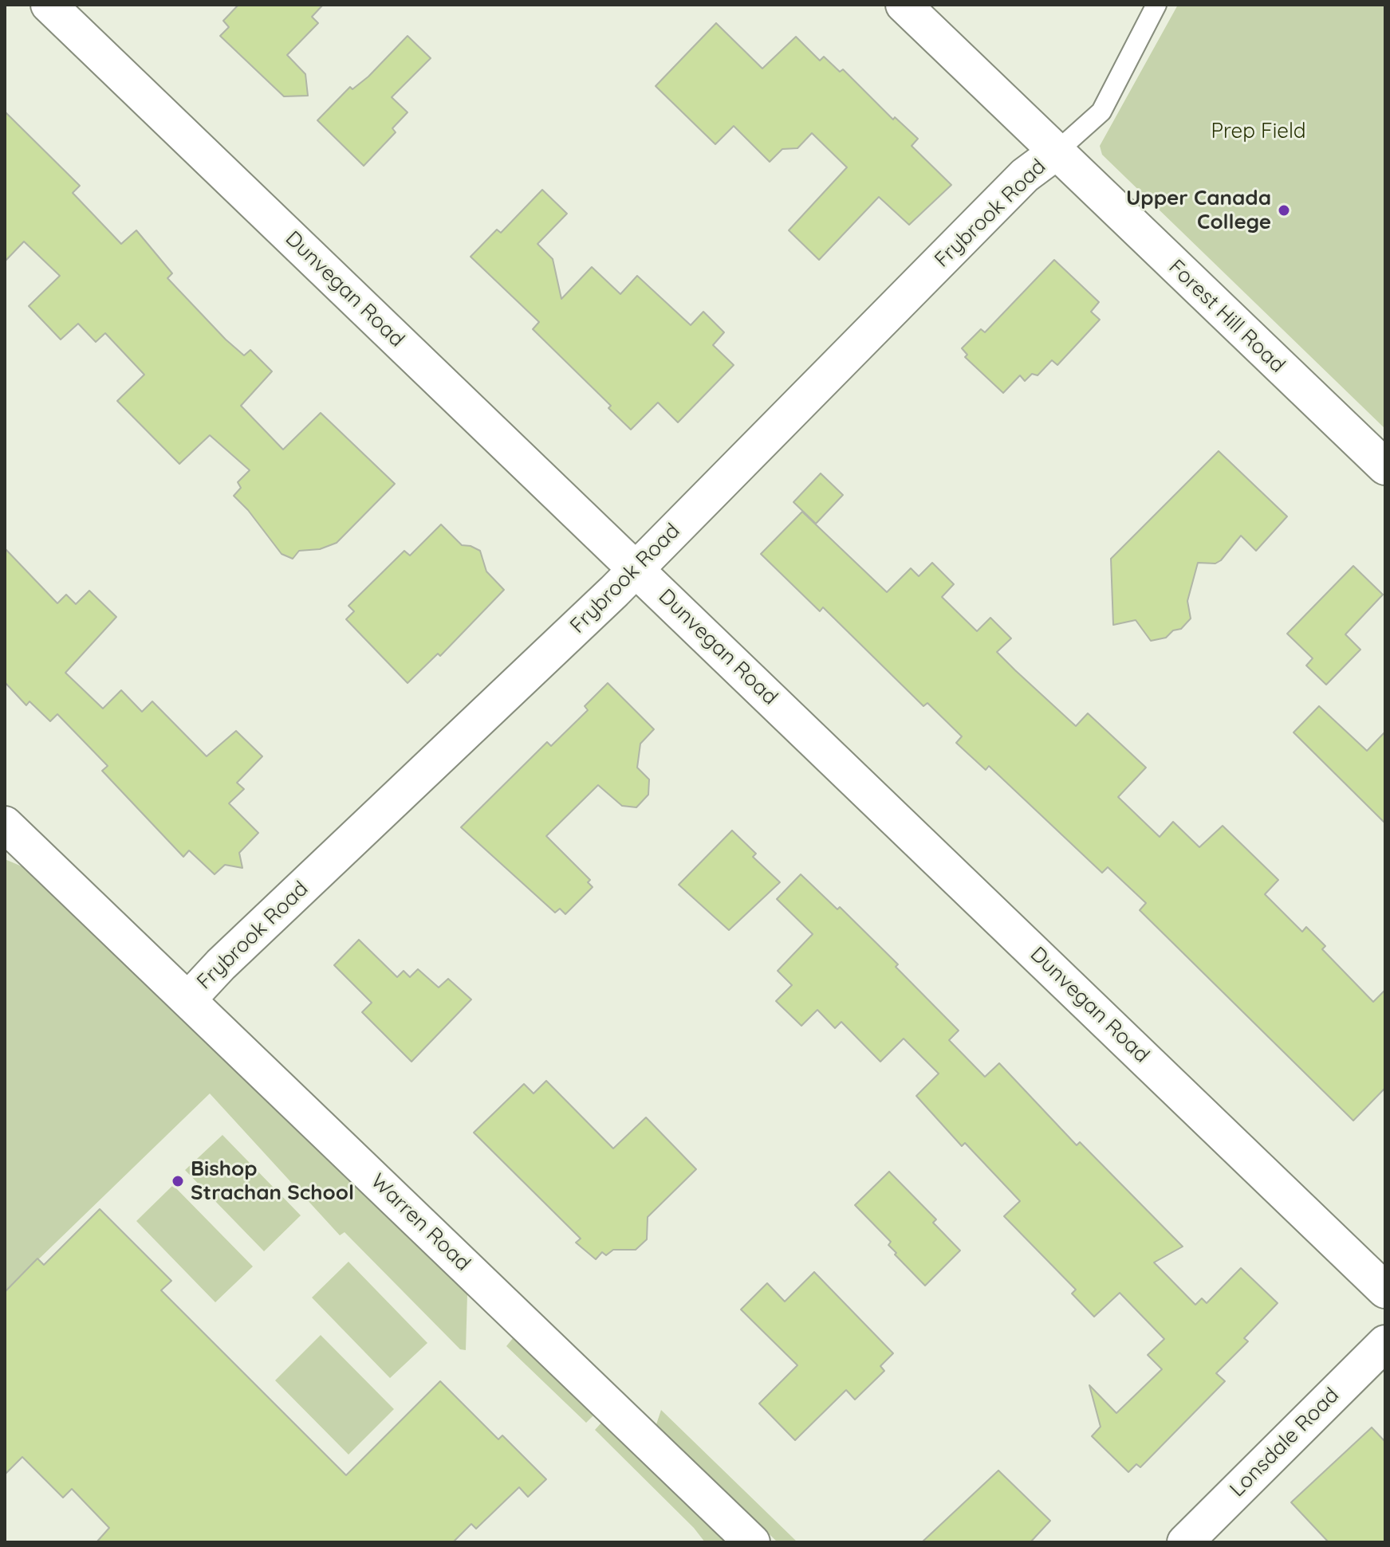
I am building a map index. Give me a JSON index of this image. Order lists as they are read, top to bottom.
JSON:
{
  "streets": {
    "street": [
      "Frybrook Road",
      "Dunvegan Road",
      "Forest Hill Road",
      "Warren Road",
      "Lonsdale Road"
    ]
  },
  "crossings": [
    ["Frybrook Road", "Dunvegan Road"],
    ["Frybrook Road", "Forest Hill Road"],
    ["Frybrook Road", "Warren Road"]
  ],
  "parks": ["Prep Field"],
  "places": ["Upper Canada College", "Bishop Strachan School"]
}
